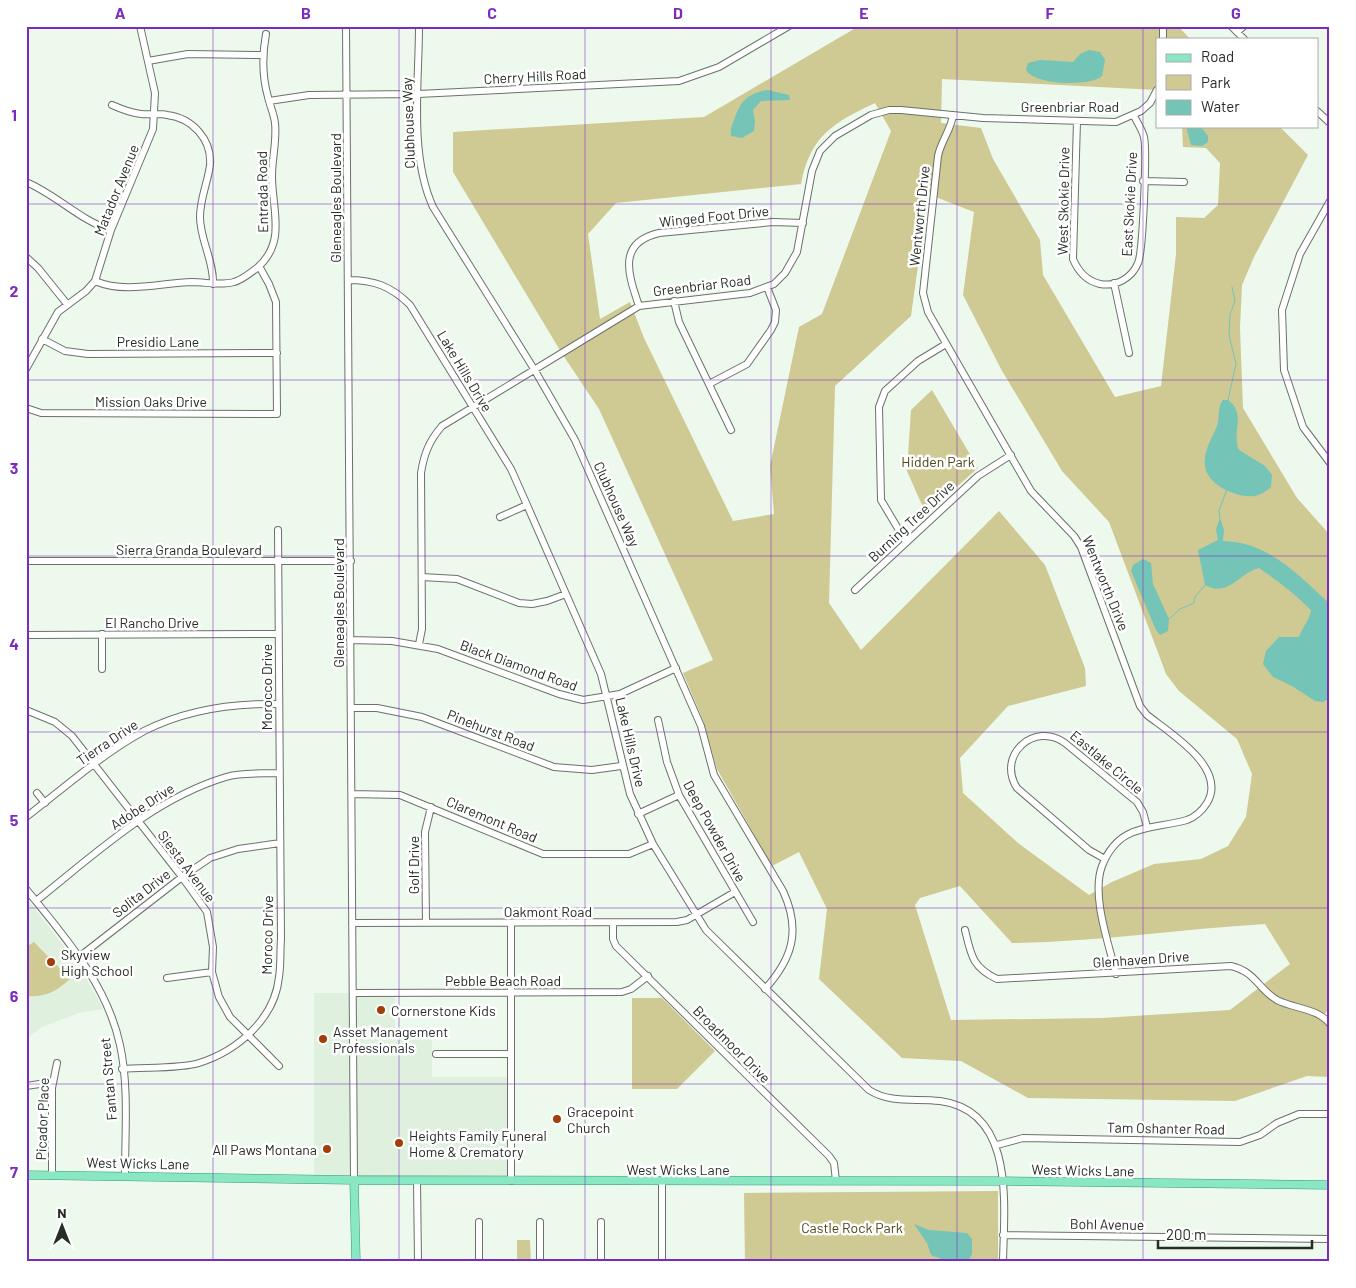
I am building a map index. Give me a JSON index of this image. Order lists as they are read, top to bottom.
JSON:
{
  "streets": {
    "main road": ["West Wicks Lane"],
    "street": [
      "Cherry Hills Road",
      "Greenbriar Road",
      "Clubhouse Way",
      "Matador Avenue",
      "Entrada Road",
      "Gleneagles Boulevard",
      "West Skokie Drive",
      "East Skokie Drive",
      "Winged Foot Drive",
      "Wentworth Drive",
      "Presidio Lane",
      "Lake Hills Drive",
      "Mission Oaks Drive",
      "Burning Tree Drive",
      "Sierra Granda Boulevard",
      "El Rancho Drive",
      "Black Diamond Road",
      "Morocco Drive",
      "Pinehurst Road",
      "Tierra Drive",
      "Eastlake Circle",
      "Adobe Drive",
      "Claremont Road",
      "Deep Powder Drive",
      "Golf Drive",
      "Siesta Avenue",
      "Solita Drive",
      "Oakmont Road",
      "Moroco Drive",
      "Glenhaven Drive",
      "Pebble Beach Road",
      "Broadmoor Drive",
      "Fantan Street",
      "Picador Place",
      "Tam Oshanter Road",
      "Bohl Avenue"
    ]
  },
  "crossings": [
    ["Cherry Hills Road", "Clubhouse Way"],
    ["Cherry Hills Road", "Entrada Road"],
    ["Cherry Hills Road", "Gleneagles Boulevard"],
    ["Greenbriar Road", "Clubhouse Way"],
    ["Greenbriar Road", "West Skokie Drive"],
    ["Greenbriar Road", "East Skokie Drive"],
    ["Greenbriar Road", "Winged Foot Drive"],
    ["Greenbriar Road", "Wentworth Drive"],
    ["Greenbriar Road", "Lake Hills Drive"],
    ["Greenbriar Road", "Black Diamond Road"],
    ["Clubhouse Way", "Lake Hills Drive"],
    ["Clubhouse Way", "Black Diamond Road"],
    ["Matador Avenue", "Entrada Road"],
    ["Gleneagles Boulevard", "Lake Hills Drive"],
    ["Gleneagles Boulevard", "Sierra Granda Boulevard"],
    ["Gleneagles Boulevard", "Black Diamond Road"],
    ["Gleneagles Boulevard", "Pinehurst Road"],
    ["Gleneagles Boulevard", "Claremont Road"],
    ["Gleneagles Boulevard", "Oakmont Road"],
    ["Gleneagles Boulevard", "Pebble Beach Road"],
    ["Gleneagles Boulevard", "West Wicks Lane"],
    ["West Skokie Drive", "East Skokie Drive"],
    ["Wentworth Drive", "Burning Tree Drive"],
    ["Wentworth Drive", "Eastlake Circle"],
    ["Wentworth Drive", "Glenhaven Drive"],
    ["Presidio Lane", "Mission Oaks Drive"],
    ["Lake Hills Drive", "Black Diamond Road"],
    ["Lake Hills Drive", "Pinehurst Road"],
    ["Lake Hills Drive", "Claremont Road"],
    ["Lake Hills Drive", "Oakmont Road"],
    ["Lake Hills Drive", "Tam Oshanter Road"],
    ["Lake Hills Drive", "West Wicks Lane"],
    ["Lake Hills Drive", "Bohl Avenue"],
    ["Sierra Granda Boulevard", "Morocco Drive"],
    ["El Rancho Drive", "Morocco Drive"],
    ["Morocco Drive", "Tierra Drive"],
    ["Morocco Drive", "Adobe Drive"],
    ["Morocco Drive", "Solita Drive"],
    ["Morocco Drive", "Moroco Drive"],
    ["Tierra Drive", "Siesta Avenue"],
    ["Adobe Drive", "Siesta Avenue"],
    ["Adobe Drive", "Fantan Street"],
    ["Claremont Road", "Golf Drive"],
    ["Deep Powder Drive", "Oakmont Road"],
    ["Golf Drive", "Oakmont Road"],
    ["Siesta Avenue", "Solita Drive"],
    ["Siesta Avenue", "Moroco Drive"],
    ["Solita Drive", "Moroco Drive"],
    ["Solita Drive", "Fantan Street"],
    ["Oakmont Road", "Broadmoor Drive"],
    ["Moroco Drive", "Fantan Street"],
    ["Pebble Beach Road", "Broadmoor Drive"],
    ["Broadmoor Drive", "West Wicks Lane"],
    ["Fantan Street", "West Wicks Lane"],
    ["Picador Place", "West Wicks Lane"]
  ],
  "parks": ["Hidden Park", "Castle Rock Park"],
  "places": [
    "Skyview High School",
    "Cornerstone Kids",
    "Asset Management Professionals",
    "Gracepoint Church",
    "Heights Family Funeral Home & Crematory",
    "All Paws Montana"
  ],
  "legend": ["Road", "Park", "Water"],
  "scale_bar": "200 m",
  "north": "top",
  "grid": {
    "columns": [
      "A",
      "B",
      "C",
      "D",
      "E",
      "F",
      "G"
    ],
    "rows": [
      "1",
      "2",
      "3",
      "4",
      "5",
      "6",
      "7"
    ]
  }
}
